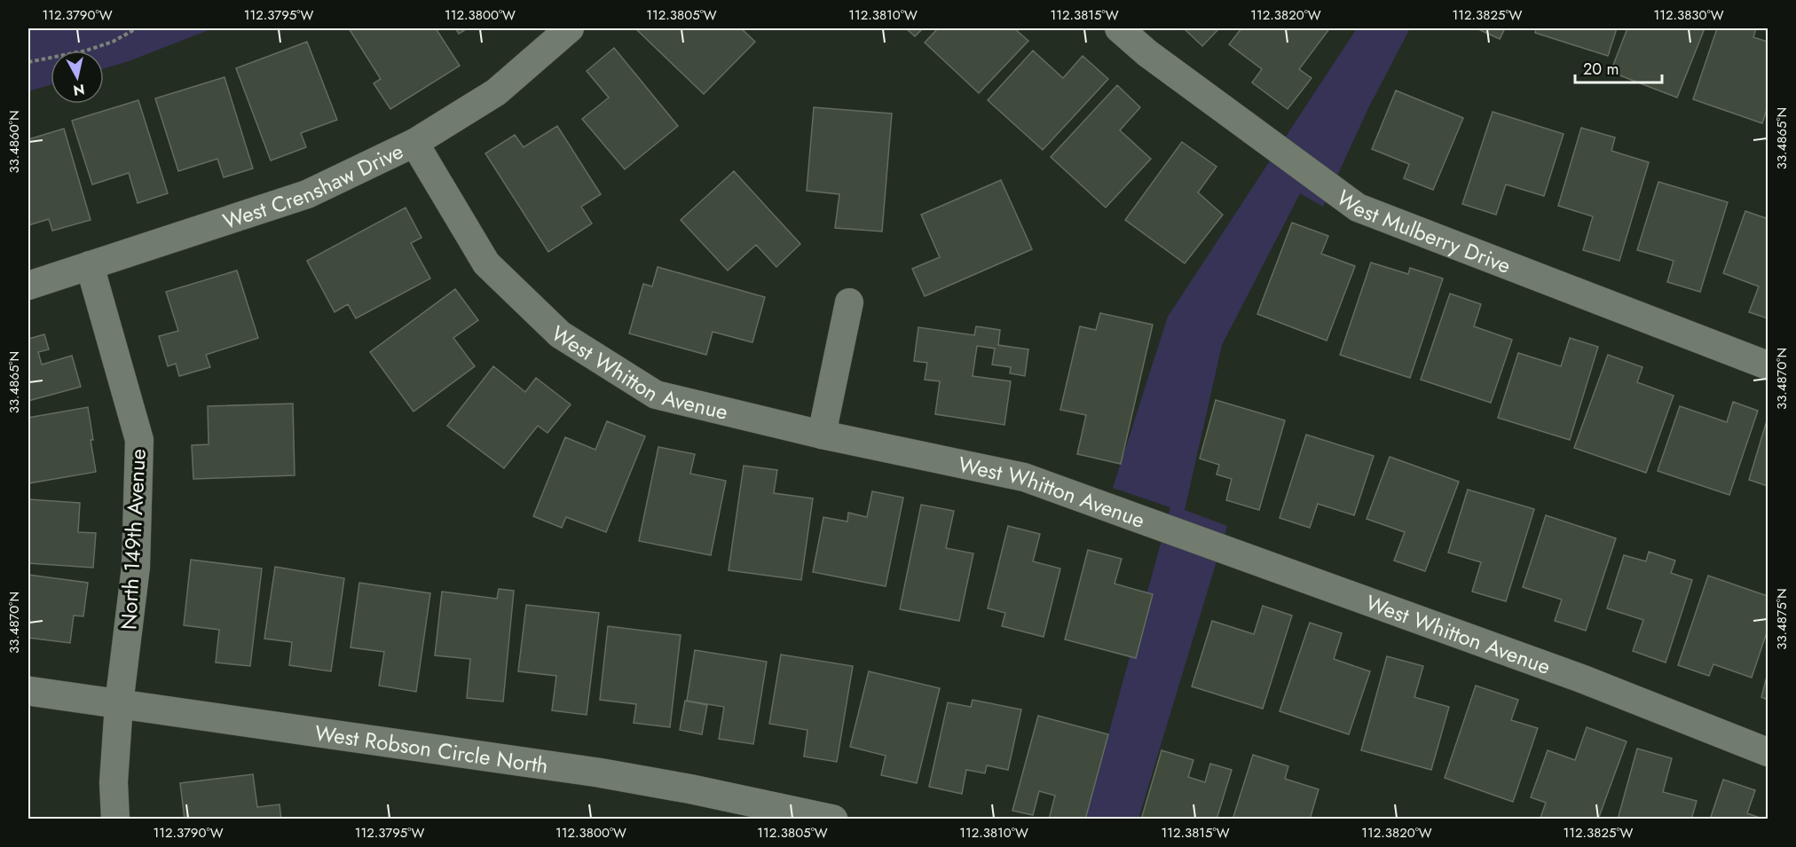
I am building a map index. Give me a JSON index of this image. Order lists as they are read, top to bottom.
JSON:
{
  "streets": {
    "street": [
      "West Crenshaw Drive",
      "West Mulberry Drive",
      "West Whitton Avenue",
      "North 149th Avenue",
      "West Robson Circle North"
    ]
  },
  "crossings": [
    ["West Crenshaw Drive", "West Whitton Avenue"],
    ["West Crenshaw Drive", "North 149th Avenue"],
    ["North 149th Avenue", "West Robson Circle North"]
  ],
  "scale_bar": "20 m",
  "north": "bottom",
  "coordinates": [
    "112.3790°W",
    "112.3795°W",
    "112.3800°W",
    "112.3805°W",
    "112.3810°W",
    "112.3815°W",
    "112.3820°W",
    "112.3825°W",
    "112.3830°W",
    "33.4865°N",
    "33.4860°N",
    "33.4870°N",
    "33.4875°N"
  ]
}
